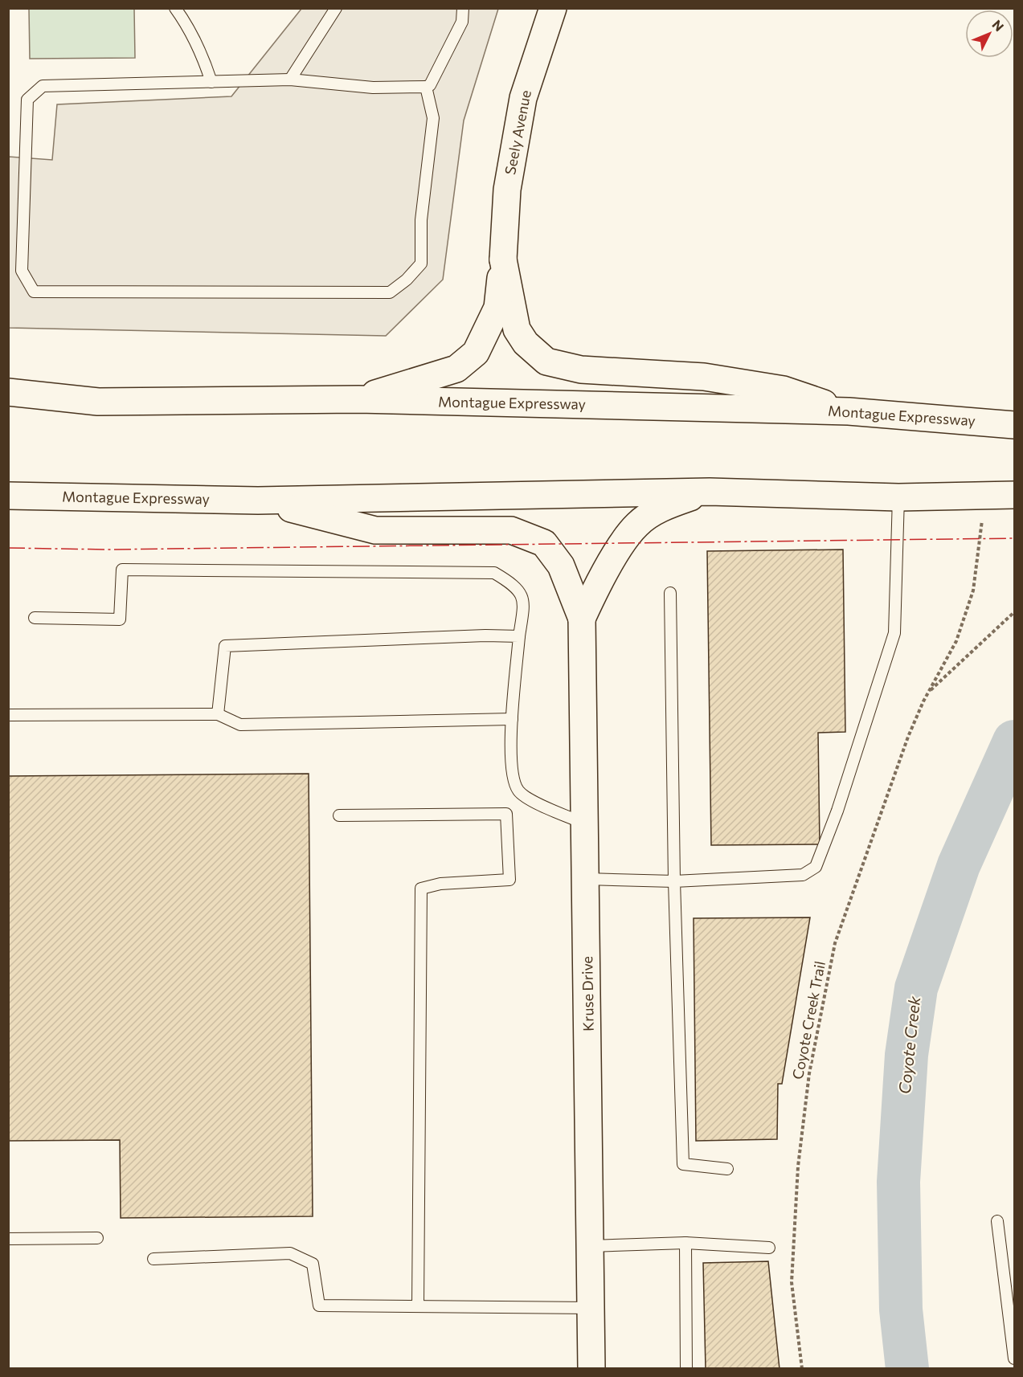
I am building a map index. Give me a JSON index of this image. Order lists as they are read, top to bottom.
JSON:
{
  "streets": {
    "main road": ["Seely Avenue", "Montague Expressway", "Kruse Drive"],
    "path": ["Coyote Creek Trail"]
  },
  "crossings": [
    ["Montague Expressway", "Coyote Creek Trail"]
  ],
  "water": ["Coyote Creek"],
  "north": "top right"
}
